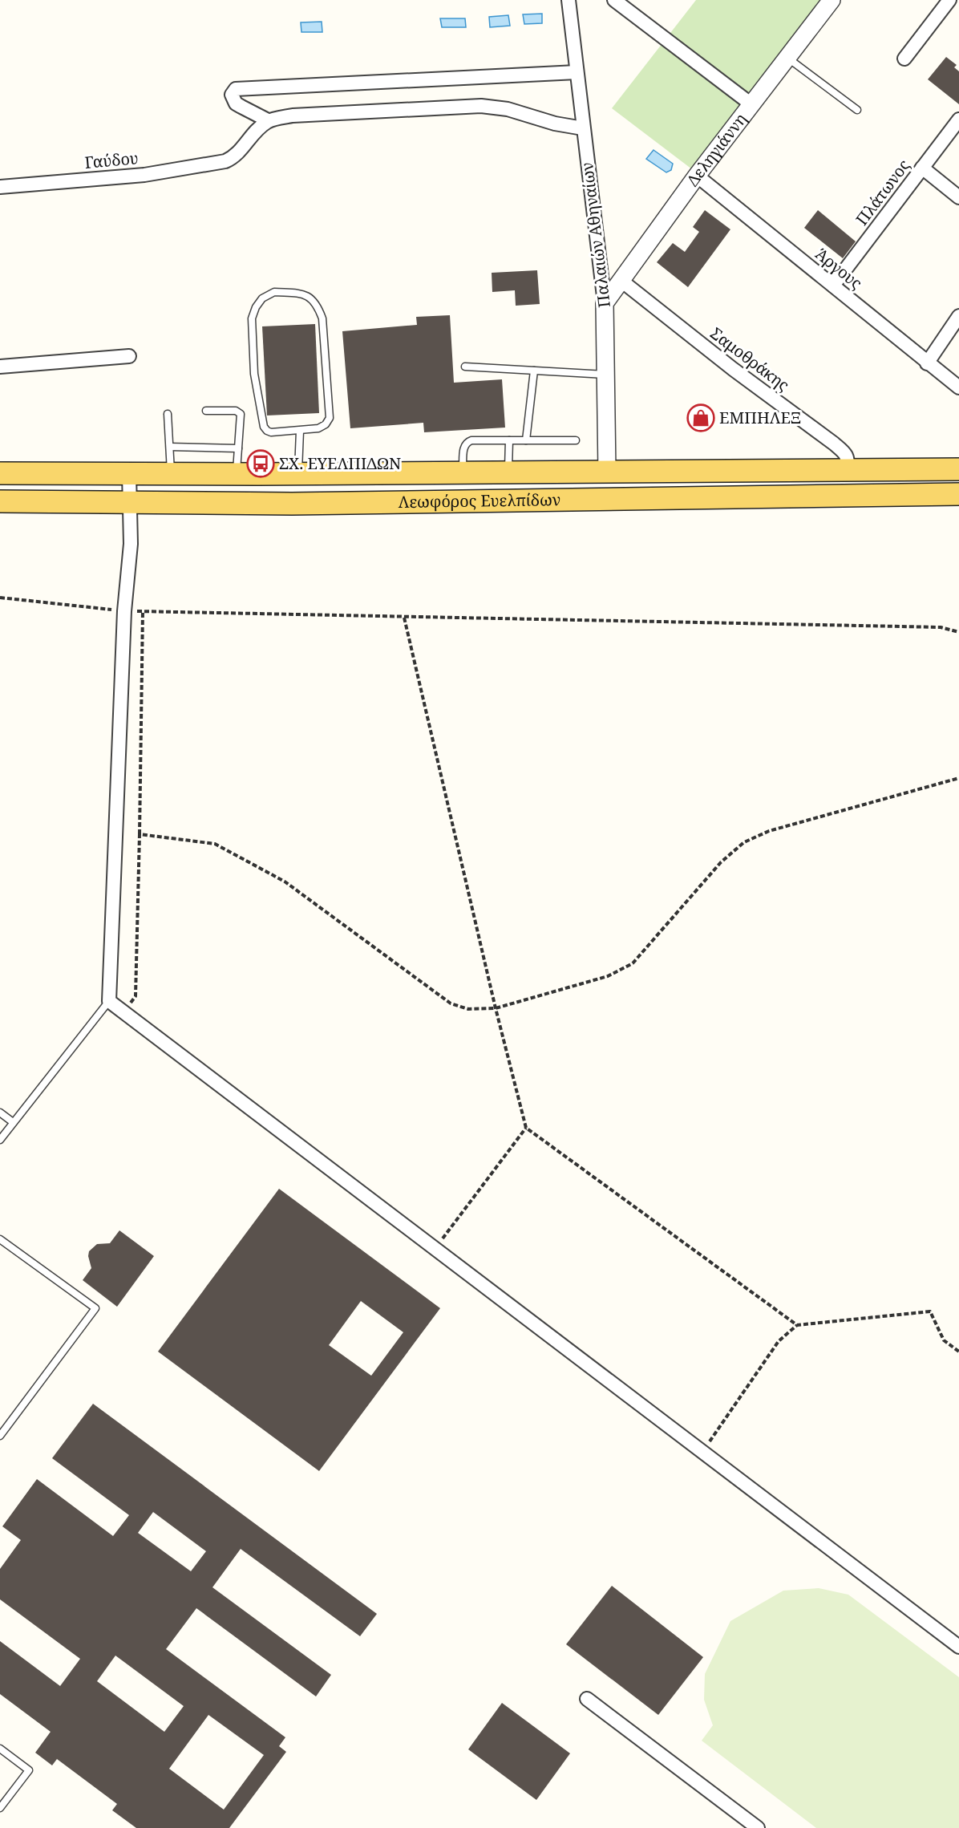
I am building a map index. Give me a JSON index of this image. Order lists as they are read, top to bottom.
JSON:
{
  "streets": {
    "main road": ["Λεωφόρος Ευελπίδων"],
    "street": [
      "Δεληγιάννη",
      "Γαύδου",
      "Πλάτωνος",
      "Παλαιών Αθηναίων",
      "Άργους",
      "Σαμοθράκης"
    ]
  },
  "crossings": [
    ["Δεληγιάννη", "Παλαιών Αθηναίων"],
    ["Δεληγιάννη", "Άργους"],
    ["Δεληγιάννη", "Σαμοθράκης"],
    ["Πλάτωνος", "Άργους"],
    ["Παλαιών Αθηναίων", "Λεωφόρος Ευελπίδων"],
    ["Σαμοθράκης", "Λεωφόρος Ευελπίδων"]
  ],
  "places": {
    "shop": ["ΕΜΠΗΛΕΞ"],
    "bus stop": ["ΣΧ. ΕΥΕΛΠΙΔΩΝ"]
  }
}
